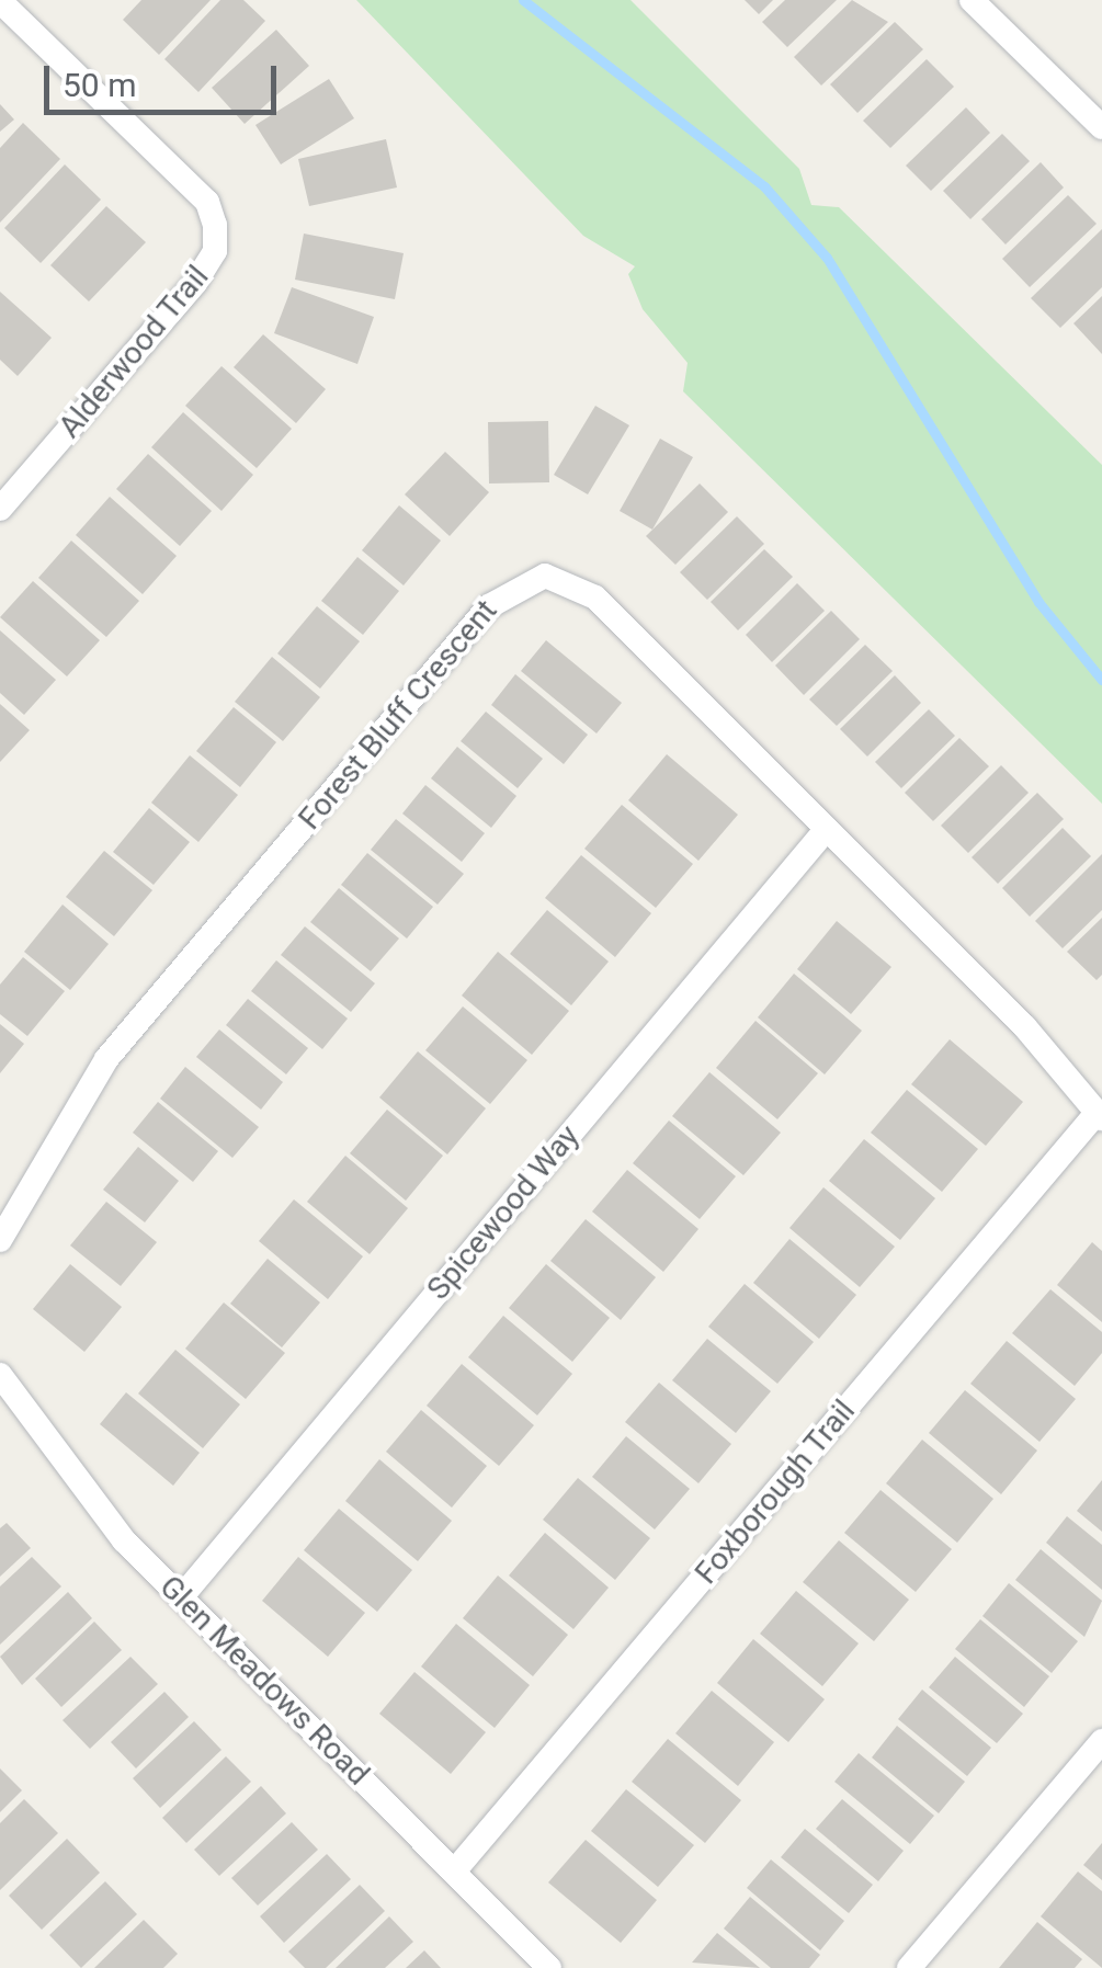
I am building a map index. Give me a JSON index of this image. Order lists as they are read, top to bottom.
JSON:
{
  "streets": {
    "street": [
      "Alderwood Trail",
      "Forest Bluff Crescent",
      "Spicewood Way",
      "Foxborough Trail",
      "Glen Meadows Road"
    ]
  },
  "crossings": [
    ["Forest Bluff Crescent", "Spicewood Way"],
    ["Forest Bluff Crescent", "Foxborough Trail"],
    ["Spicewood Way", "Glen Meadows Road"],
    ["Foxborough Trail", "Glen Meadows Road"]
  ],
  "scale_bar": "50 m"
}
